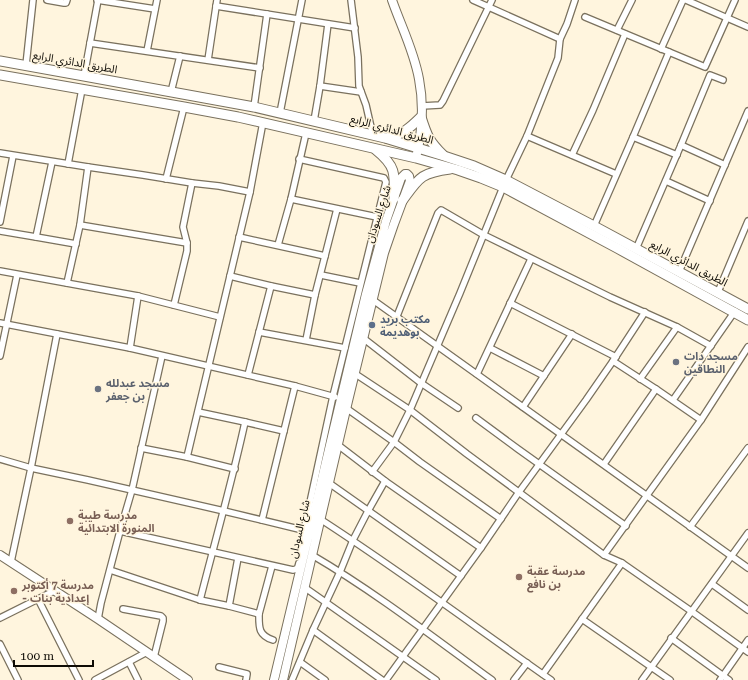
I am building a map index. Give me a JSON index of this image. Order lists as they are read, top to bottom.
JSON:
{
  "streets": {
    "main road": ["الطريق الدائري الرابع", "شارع السودان"]
  },
  "places": [
    "مكتب بريد بوهديمة",
    "مسجد دات النطاقين",
    "مسجد عبدلله بن جعفر",
    "مدرسة طيبة المنورة الابتدائية",
    "مدرسة عقبة بن نافع",
    "مدرسة 7 أكتوبر - إعدادية بنات"
  ],
  "scale_bar": "100 m"
}
